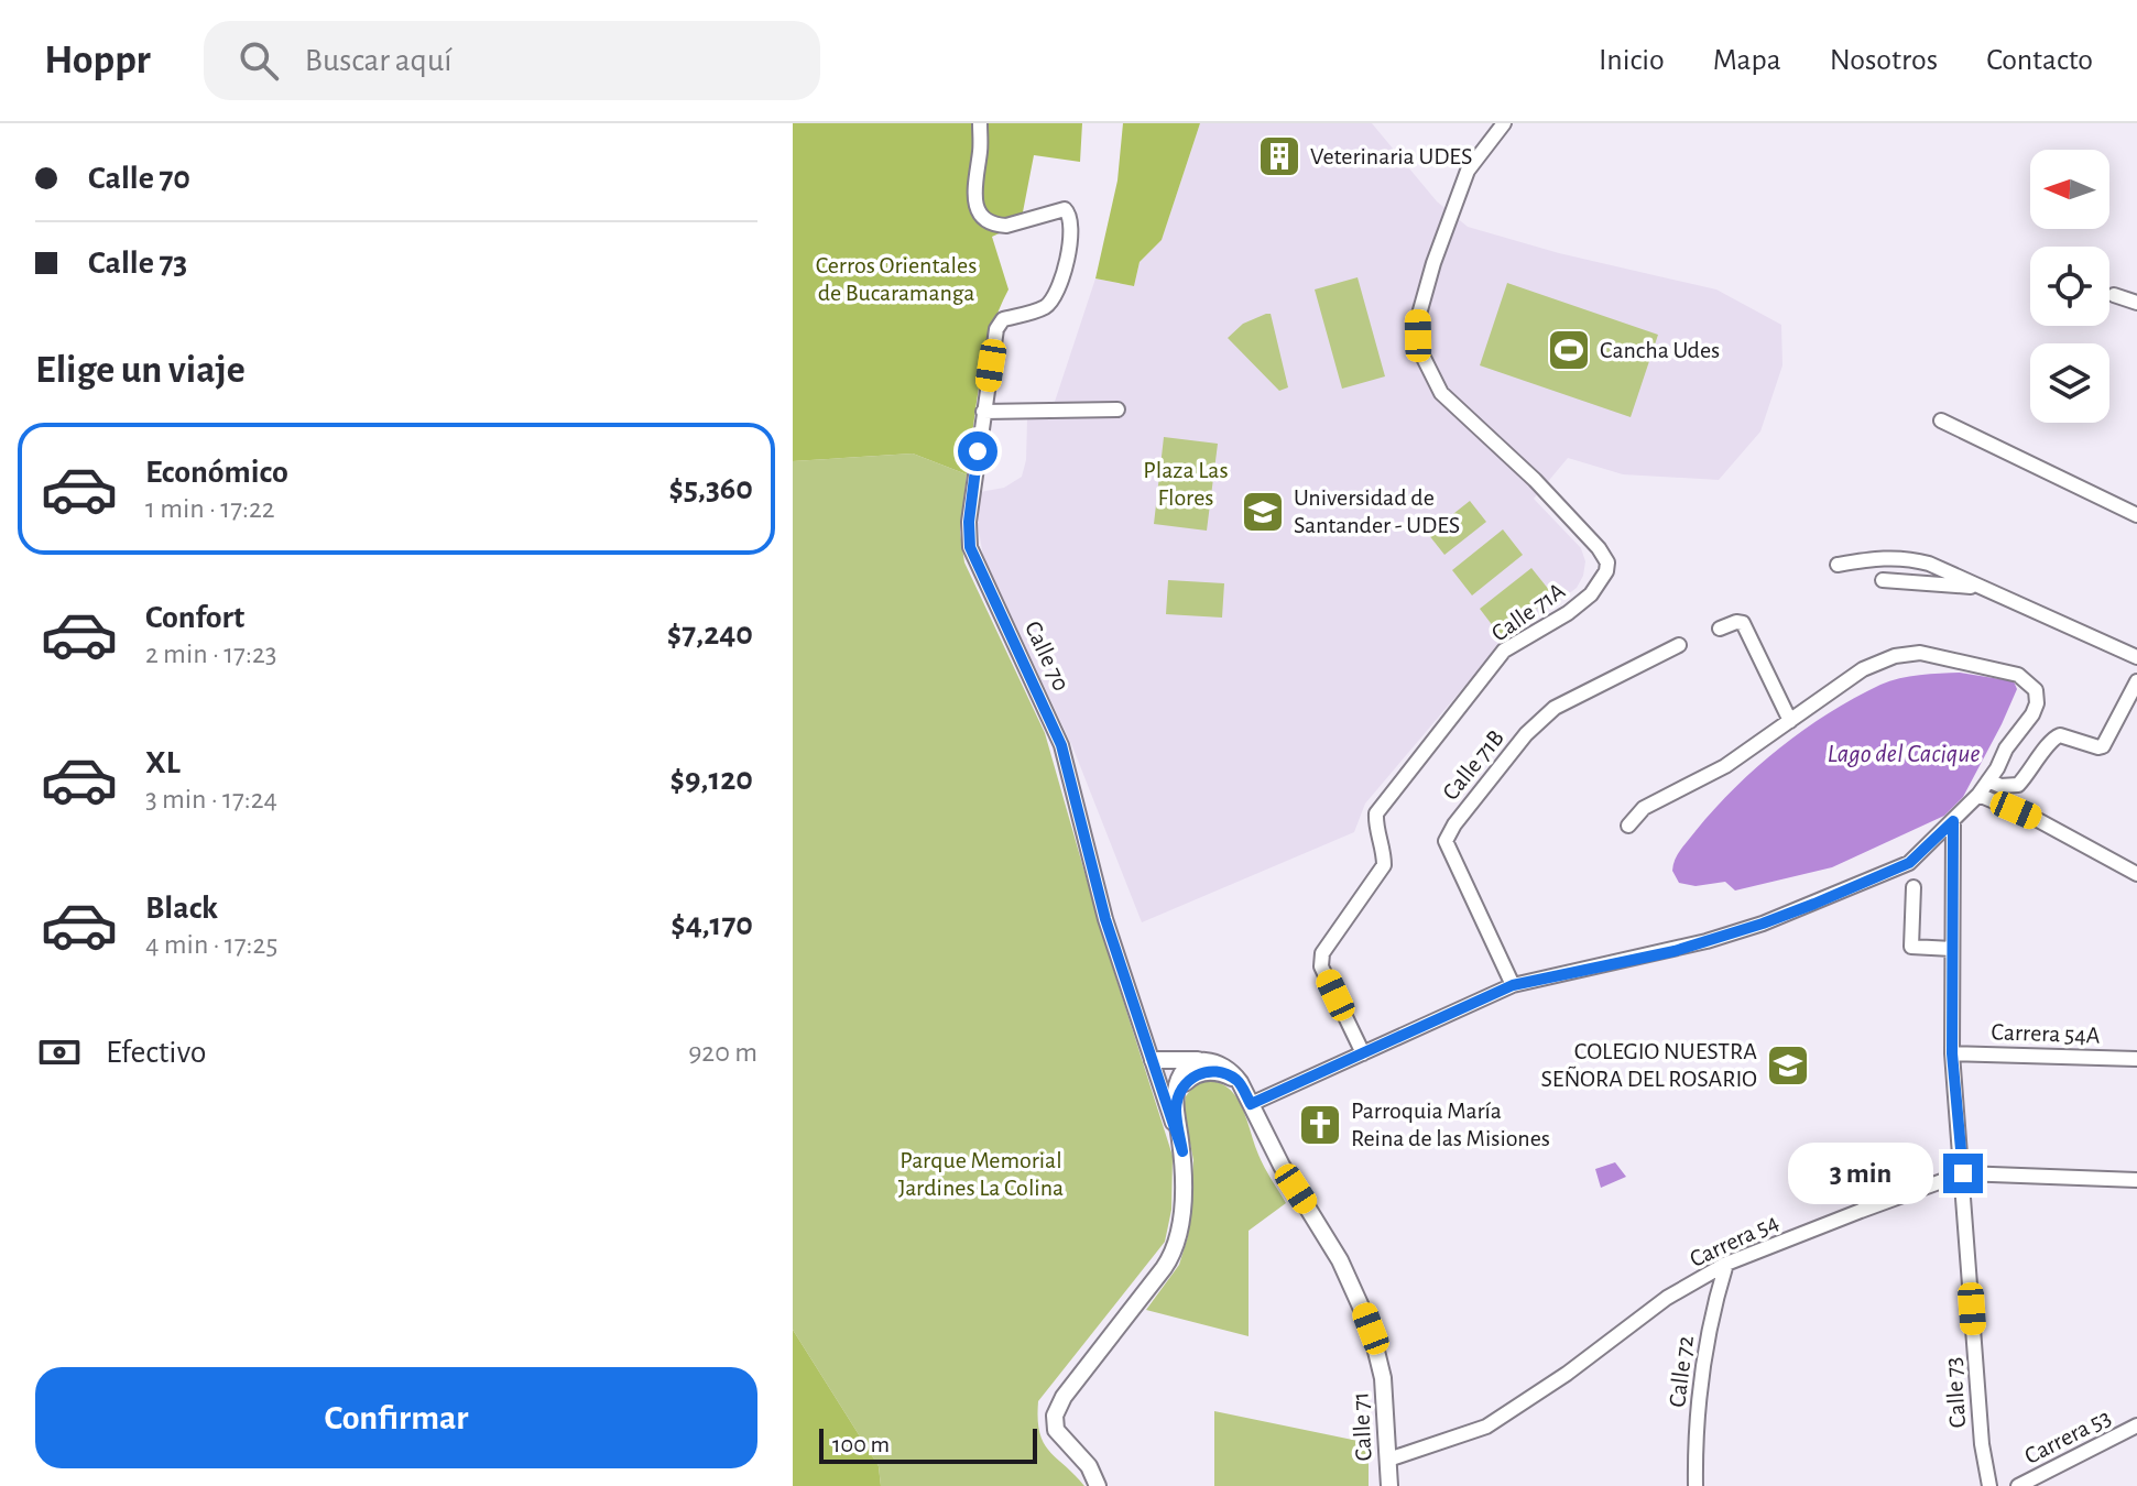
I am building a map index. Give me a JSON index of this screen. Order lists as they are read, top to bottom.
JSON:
{
  "streets": {
    "street": [
      "Calle 71A",
      "Calle 70",
      "Calle 71B",
      "Carrera 54A",
      "Carrera 54",
      "Calle 72",
      "Calle 73",
      "Calle 71",
      "Carrera 53"
    ]
  },
  "crossings": [
    ["Carrera 54A", "Calle 73"],
    ["Carrera 54", "Calle 72"],
    ["Carrera 54", "Calle 73"],
    ["Carrera 54", "Calle 71"]
  ],
  "water": ["Lago del Cacique"],
  "parks": ["Cerros Orientales de Bucaramanga", "Plaza Las Flores", "Parque Memorial Jardines La Colina"],
  "places": {
    "building": ["Veterinaria UDES"],
    "sports": ["Cancha Udes"],
    "school or university": ["Universidad de Santander - UDES", "COLEGIO NUESTRA SEÑORA DEL ROSARIO"],
    "church": ["Parroquia María Reina de las Misiones"]
  },
  "scale_bar": "100 m",
  "north": "left",
  "page": {
    "header": "Hoppr",
    "search": "Buscar aquí",
    "nav": [
      "Inicio",
      "Mapa",
      "Nosotros",
      "Contacto"
    ],
    "banner": ["Calle 70", "Calle 73"],
    "heading": "Elige un viaje",
    "list": [
      {
        "name": "Económico",
        "note": "1 min · 17:22",
        "value": "$5,360"
      },
      {
        "name": "Confort",
        "note": "2 min · 17:23",
        "value": "$7,240"
      },
      {
        "name": "XL",
        "note": "3 min · 17:24",
        "value": "$9,120"
      },
      {
        "name": "Black",
        "note": "4 min · 17:25",
        "value": "$4,170"
      }
    ],
    "pay": ["Efectivo", "920 m"],
    "bubble": "3 min",
    "buttons": "Confirmar",
    "scale": "100 m"
  }
}
